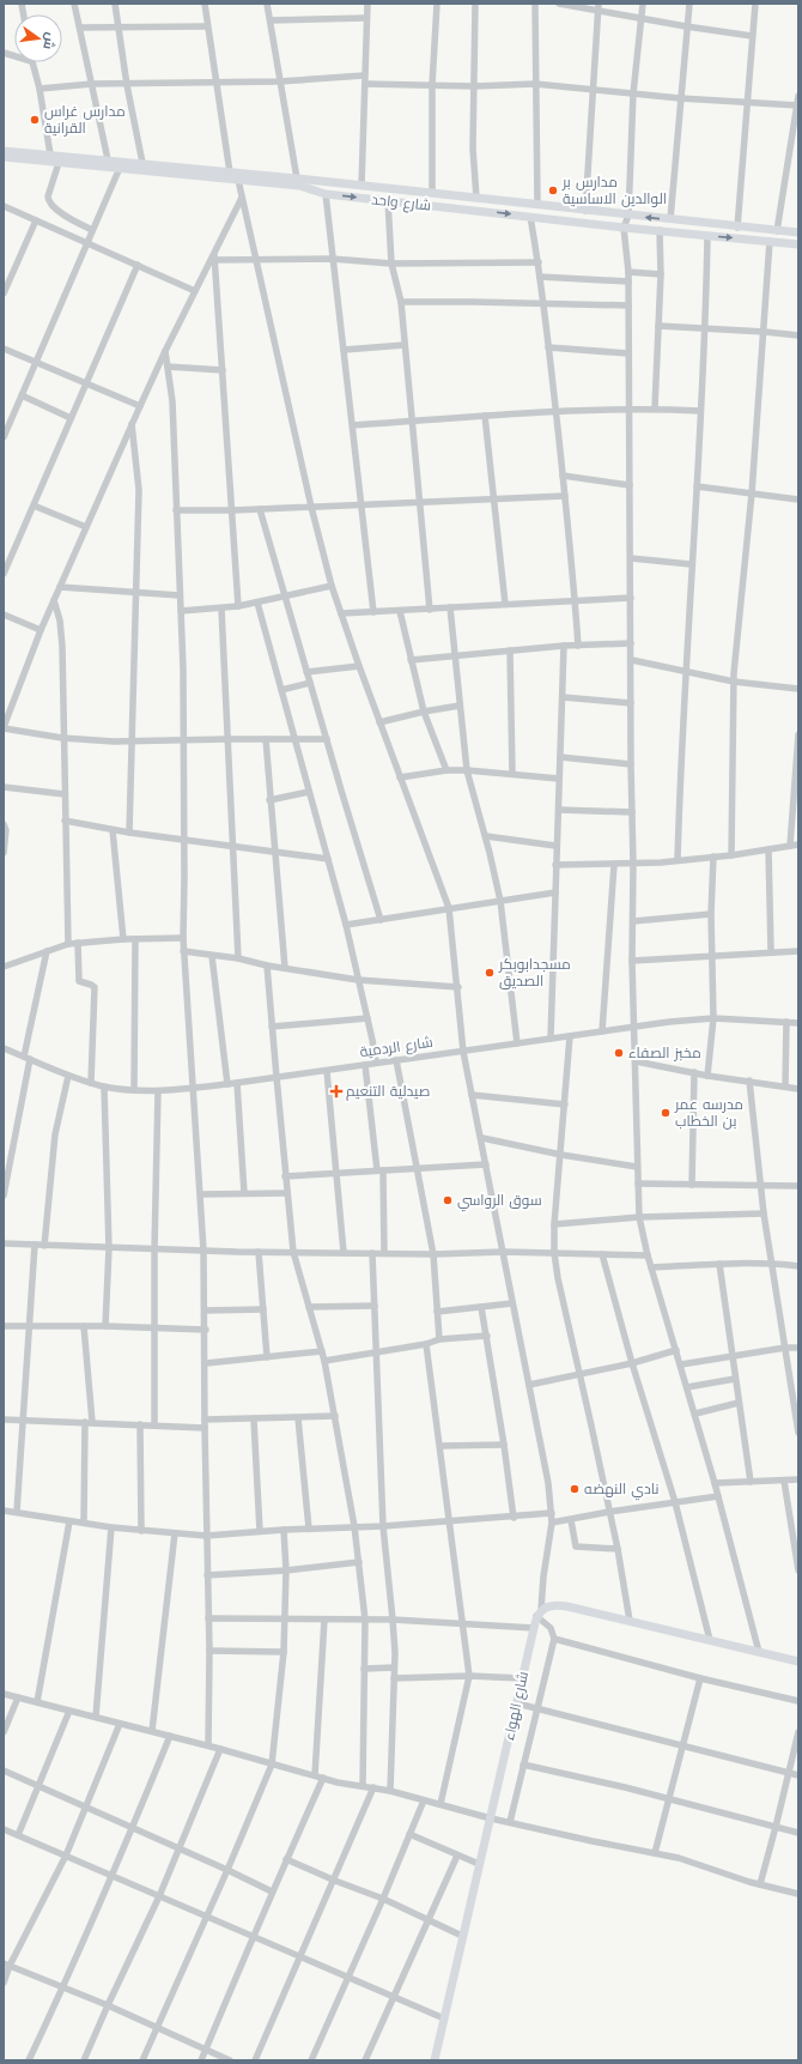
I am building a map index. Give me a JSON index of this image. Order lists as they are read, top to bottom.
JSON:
{
  "streets": {
    "street": ["شارع واحد", "شارع الردمية", "شارع الهواء"]
  },
  "places": {
    "other": [
      "مدارس غراس القرانية",
      "مدارس بر الوالدين الاساسية",
      "مسجدابوبكر الصديق",
      "مخبز الصفاء",
      "مدرسه عمر بن الخطاب",
      "سوق الرواسي",
      "نادي النهضه"
    ],
    "health": ["صيدلية التنعيم"]
  },
  "north": "right"
}
